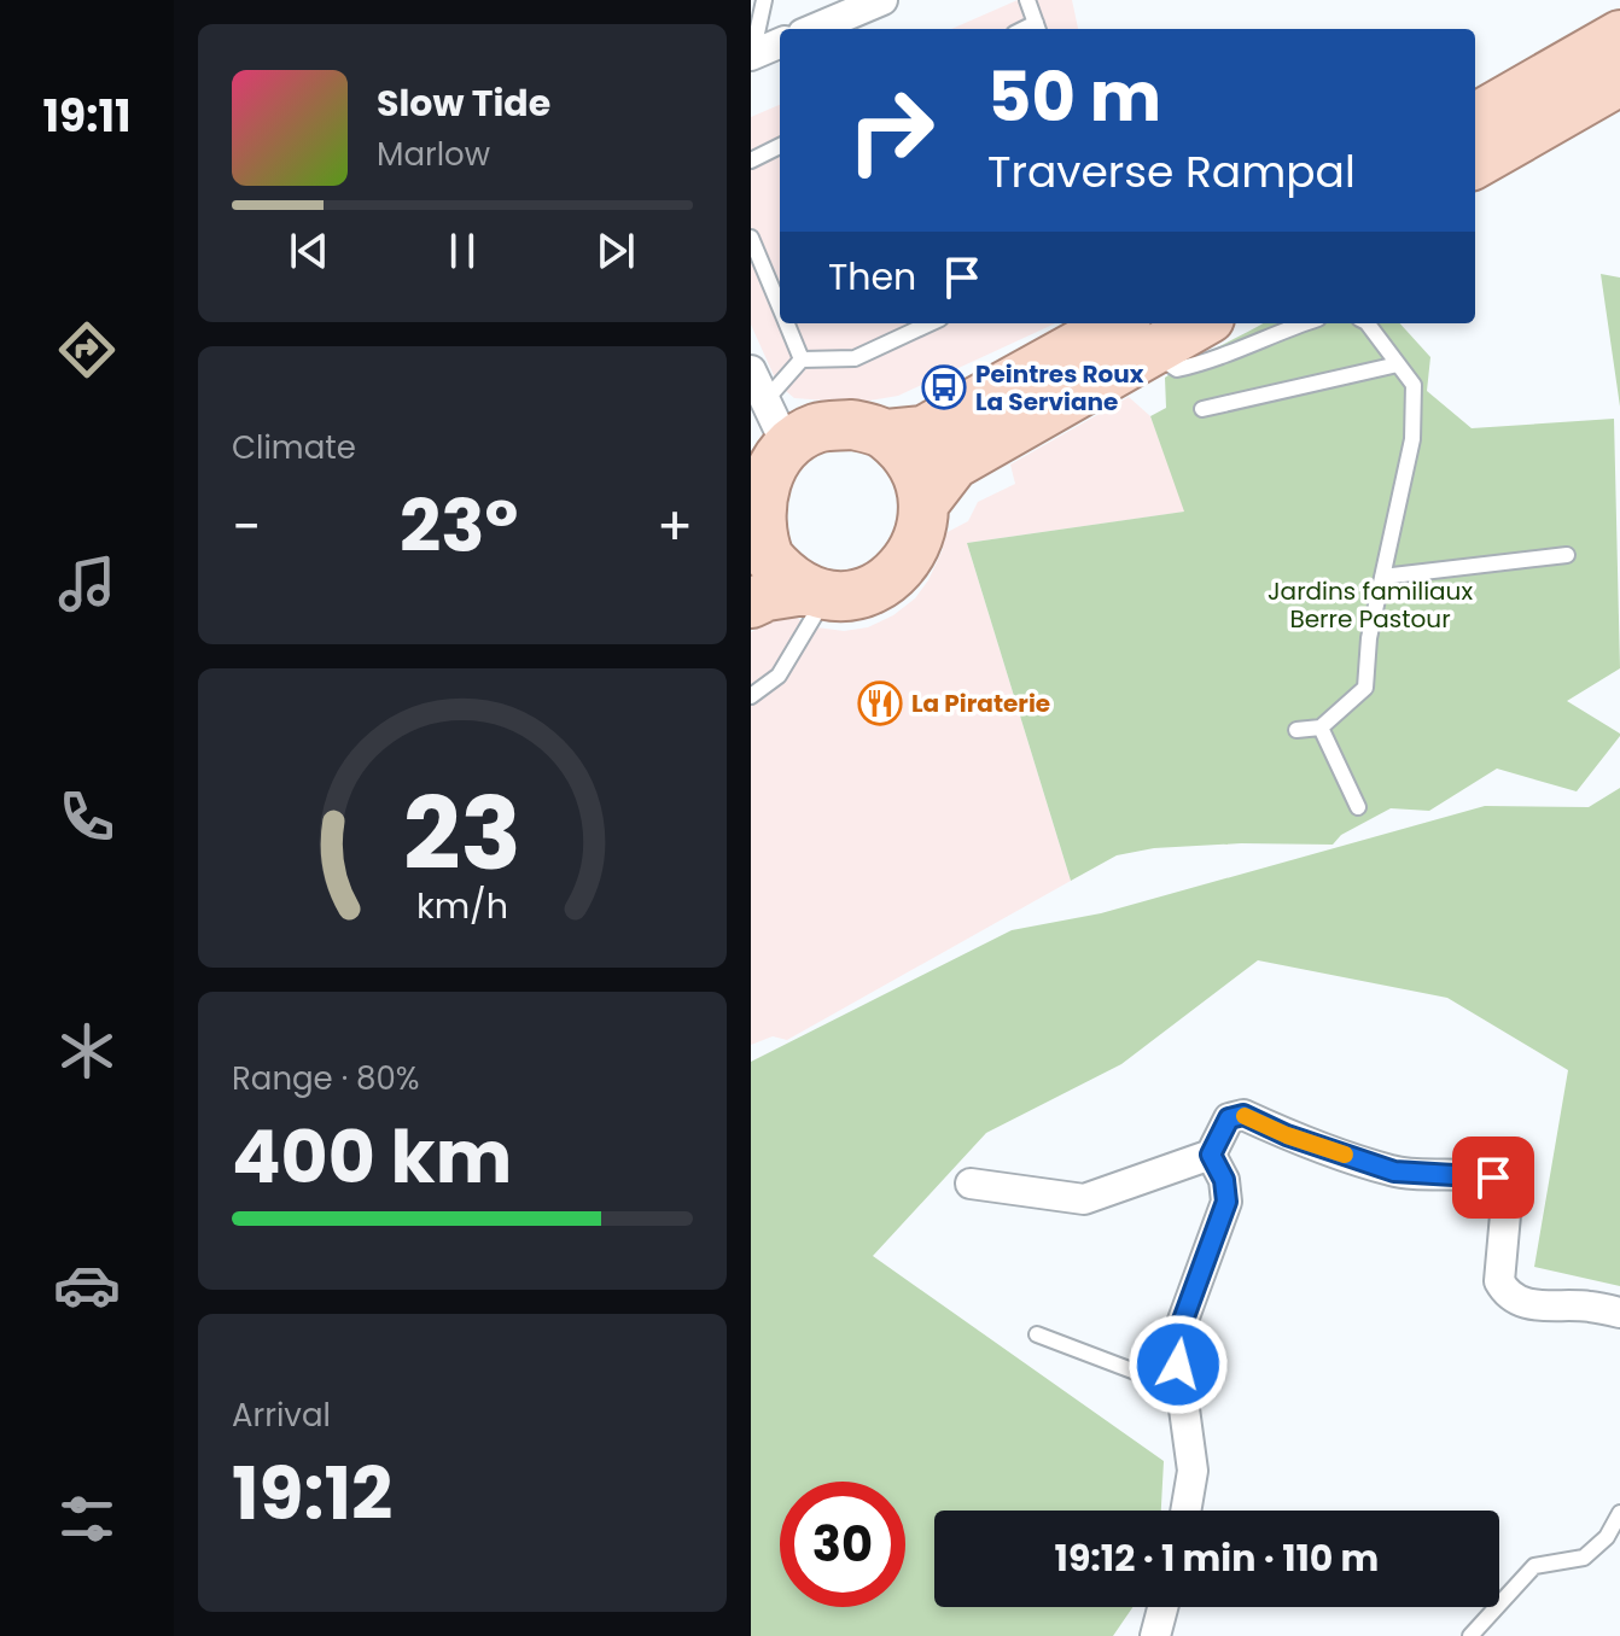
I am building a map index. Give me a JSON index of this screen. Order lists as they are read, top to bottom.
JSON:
{
  "parks": ["Jardins familiaux Berre Pastour"],
  "places": {
    "bus stop": ["Peintres Roux La Serviane"],
    "restaurant": ["La Piraterie"]
  },
  "page": {
    "tabs": "19:11",
    "turn": ["50 m", "Traverse Rampal"],
    "song": ["Slow Tide", "Marlow"],
    "then": "Then",
    "tile": [
      "Climate",
      ["Range · 80%", "400 km"],
      ["Arrival", "19:12"]
    ],
    "heat": ["−", "23°", "+"],
    "limit": "30",
    "trip": "19:12 · 1 min · 110 m",
    "gauge": ["23", "km/h"]
  }
}
